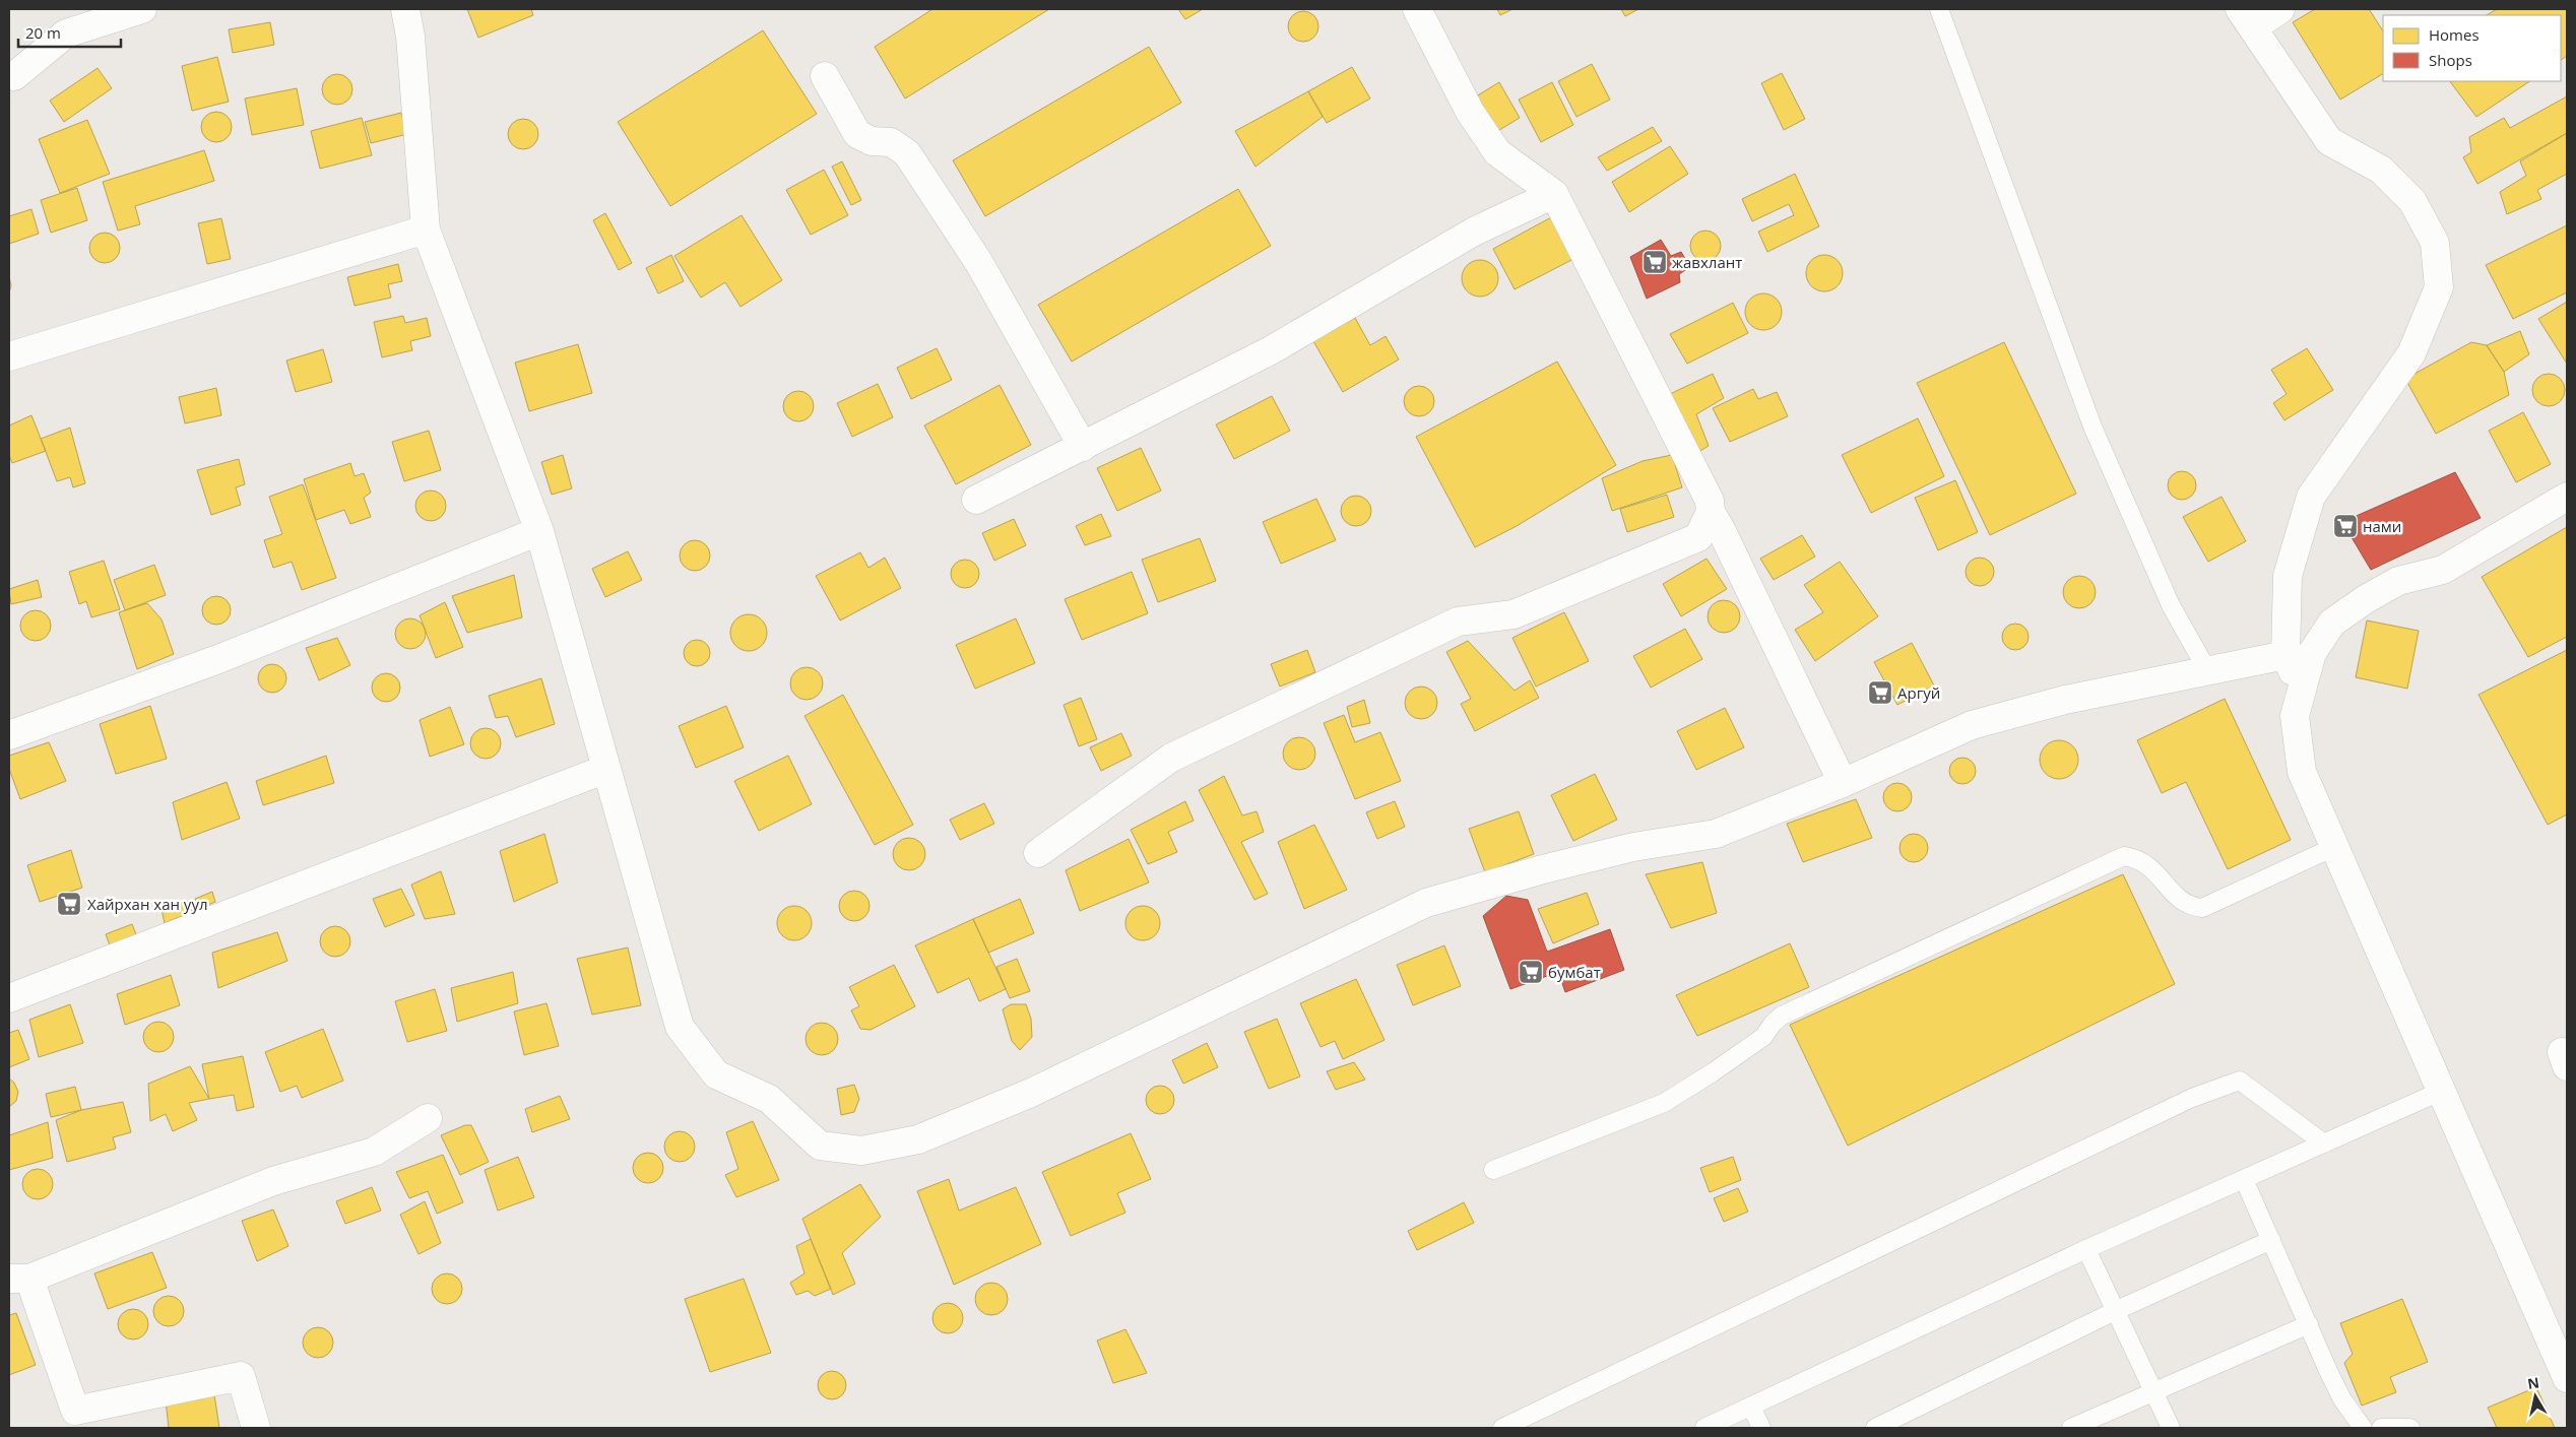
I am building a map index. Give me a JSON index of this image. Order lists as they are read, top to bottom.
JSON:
{
  "places": {
    "supermarket": [
      "жавхлант",
      "нами",
      "Аргуй",
      "Хайрхан хан уул",
      "бумбат"
    ]
  },
  "legend": ["Homes", "Shops"],
  "scale_bar": "20 m",
  "north": "top"
}
